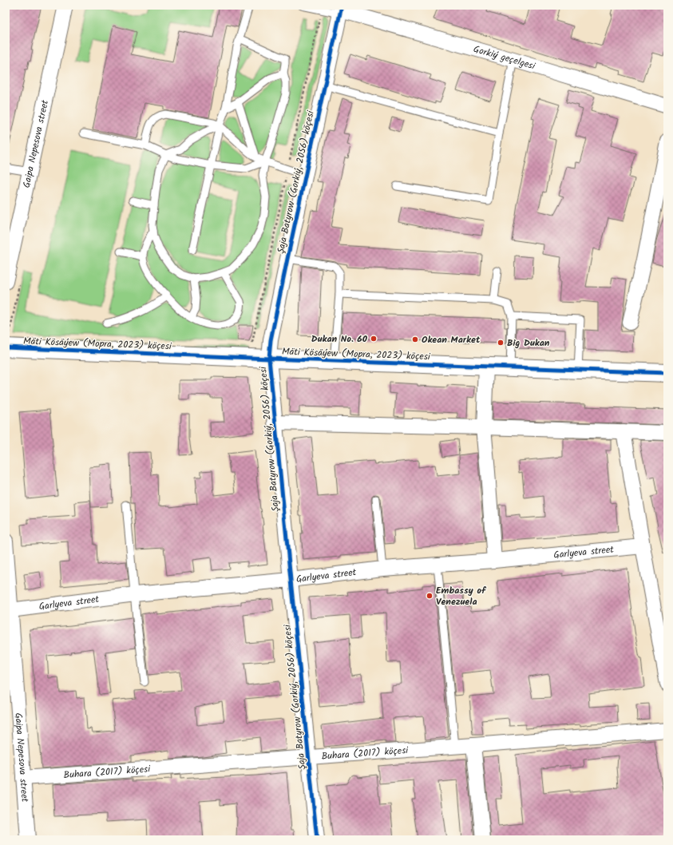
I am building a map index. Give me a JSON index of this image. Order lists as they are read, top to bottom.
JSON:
{
  "streets": {
    "street": [
      "Gorkiý geçelgesi",
      "Gaipa Nepesova street",
      "Şaja Batyrow (Gorkiý, 2056) köçesi",
      "Mäti Kösäýew (Mopra, 2023) köçesi",
      "Garlyeva street",
      "Buhara (2017) köçesi"
    ]
  },
  "crossings": [
    ["Gorkiý geçelgesi", "Şaja Batyrow (Gorkiý, 2056) köçesi"],
    ["Gaipa Nepesova street", "Garlyeva street"],
    ["Gaipa Nepesova street", "Buhara (2017) köçesi"],
    ["Şaja Batyrow (Gorkiý, 2056) köçesi", "Mäti Kösäýew (Mopra, 2023) köçesi"],
    ["Şaja Batyrow (Gorkiý, 2056) köçesi", "Garlyeva street"],
    ["Şaja Batyrow (Gorkiý, 2056) köçesi", "Buhara (2017) köçesi"]
  ],
  "places": [
    "Dukan No. 60",
    "Okean Market",
    "Big Dukan",
    "Embassy of Venezuela"
  ]
}
